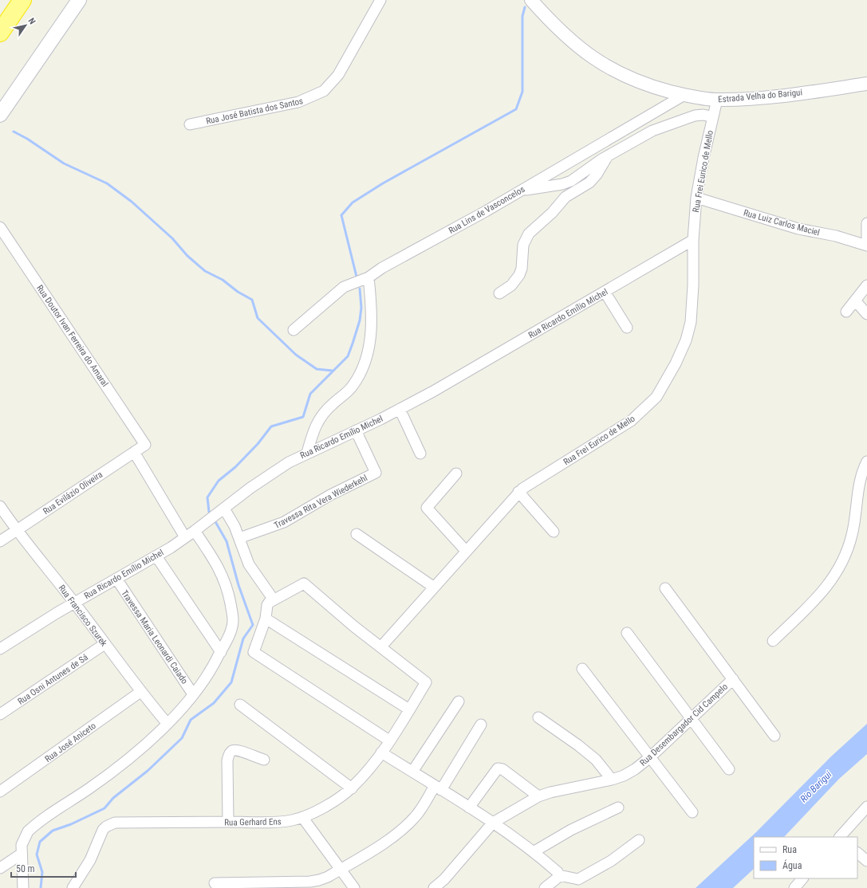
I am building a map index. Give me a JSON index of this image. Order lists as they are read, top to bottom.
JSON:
{
  "streets": {
    "street": [
      "Estrada Velha do Barigui",
      "Rua José Batista dos Santos",
      "Rua Frei Eurico de Mello",
      "Rua Lins de Vasconcelos",
      "Rua Luiz Carlos Maciel",
      "Rua Ricardo Emílio Michel",
      "Rua Doutor Ivan Ferreira do Amaral",
      "Rua Evilázio Oliveira",
      "Travessa Rita Vera Wiederkehl",
      "Rua Francisco Szurek",
      "Travessa Maria Leonardi Caiado",
      "Rua Osni Antunes de Sá",
      "Rua Desembargador Cid Campelo",
      "Rua José Aniceto",
      "Rua Gerhard Ens"
    ]
  },
  "crossings": [
    ["Estrada Velha do Barigui", "Rua Frei Eurico de Mello"],
    ["Estrada Velha do Barigui", "Rua Lins de Vasconcelos"],
    ["Rua Frei Eurico de Mello", "Rua Luiz Carlos Maciel"],
    ["Rua Frei Eurico de Mello", "Rua Ricardo Emílio Michel"],
    ["Rua Frei Eurico de Mello", "Rua Gerhard Ens"],
    ["Rua Ricardo Emílio Michel", "Travessa Rita Vera Wiederkehl"],
    ["Rua Ricardo Emílio Michel", "Rua Francisco Szurek"],
    ["Rua Ricardo Emílio Michel", "Travessa Maria Leonardi Caiado"],
    ["Rua Doutor Ivan Ferreira do Amaral", "Rua Evilázio Oliveira"],
    ["Rua Evilázio Oliveira", "Rua Francisco Szurek"],
    ["Rua Francisco Szurek", "Rua Osni Antunes de Sá"],
    ["Rua Francisco Szurek", "Rua José Aniceto"]
  ],
  "water": ["Rio Barigui"],
  "legend": ["Rua", "Água"],
  "scale_bar": "50 m",
  "north": "top right"
}
